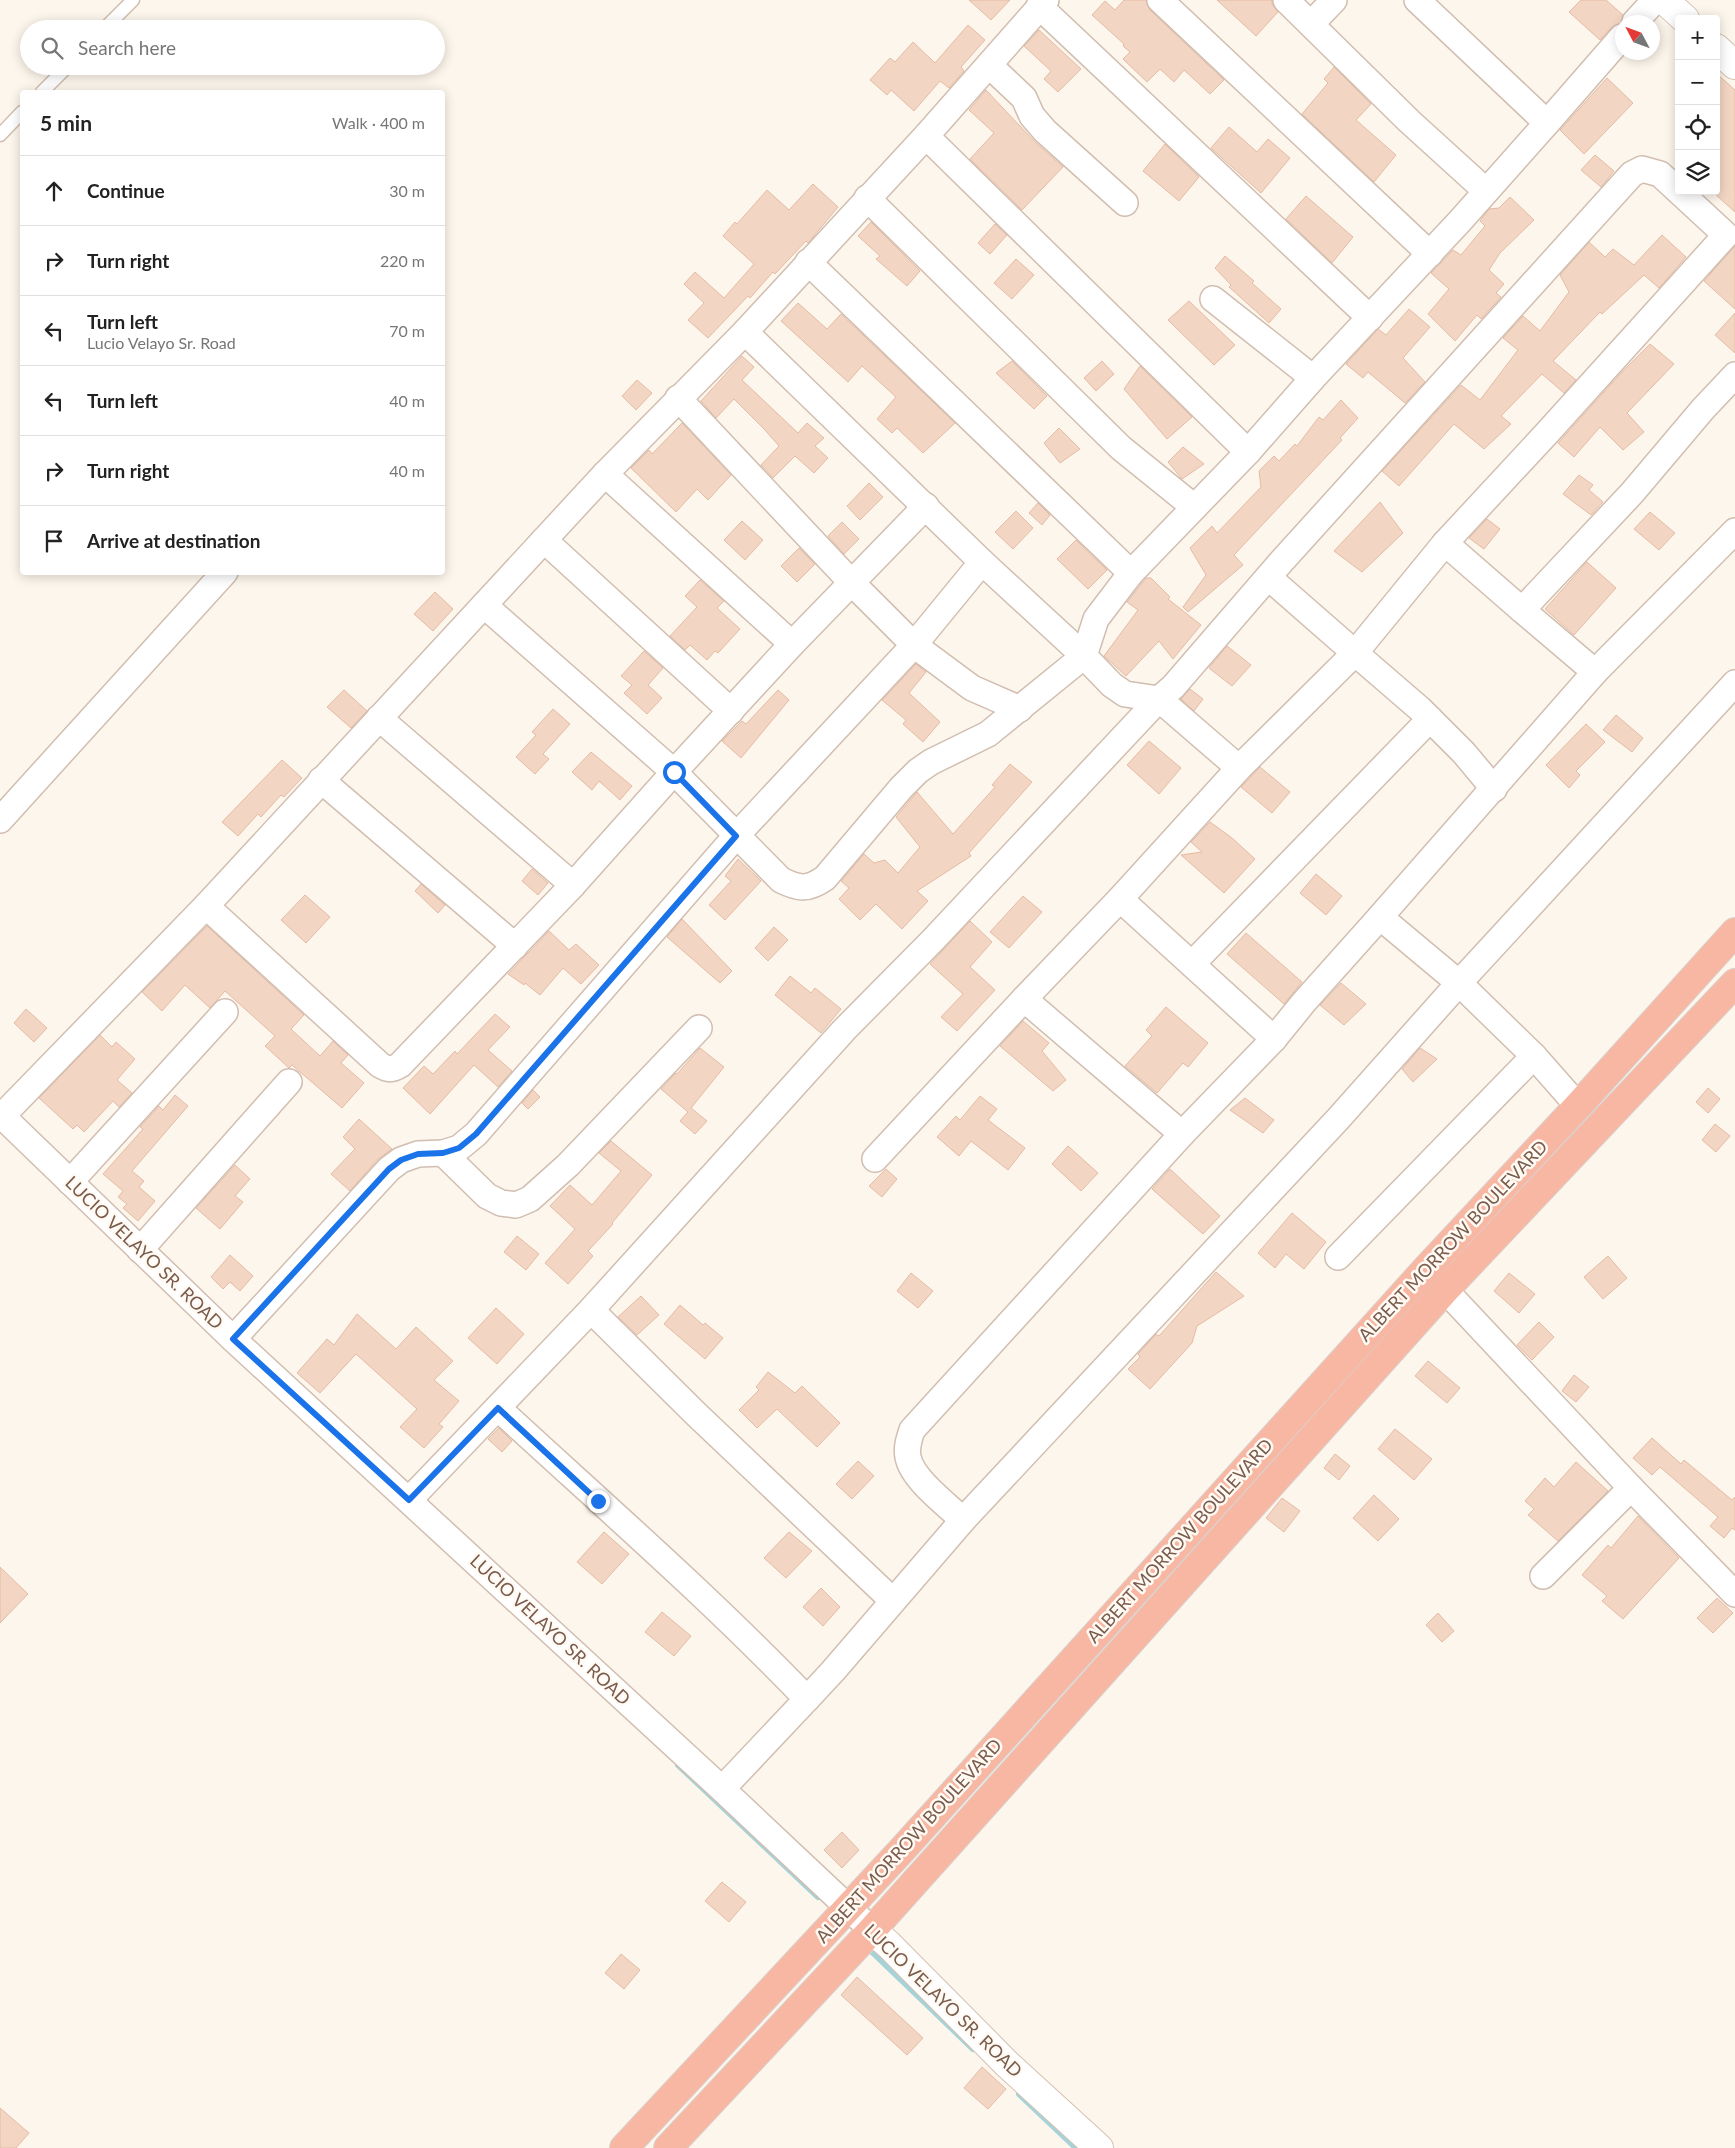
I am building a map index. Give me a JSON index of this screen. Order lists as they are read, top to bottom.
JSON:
{
  "streets": {
    "highway": ["ALBERT MORROW BOULEVARD"],
    "main road": ["LUCIO VELAYO SR. ROAD"]
  },
  "crossings": [
    ["ALBERT MORROW BOULEVARD", "LUCIO VELAYO SR. ROAD"]
  ],
  "north": "top left",
  "page": {
    "map_buttons": ["+", "−"],
    "search": "Search here",
    "heading": ["5 min", "Walk · 400 m"],
    "list": [
      ["Continue", "30 m"],
      ["Turn right", "220 m"],
      ["Turn left", "Lucio Velayo Sr. Road", "70 m"],
      ["Turn left", "40 m"],
      ["Turn right", "40 m"],
      "Arrive at destination"
    ]
  }
}
